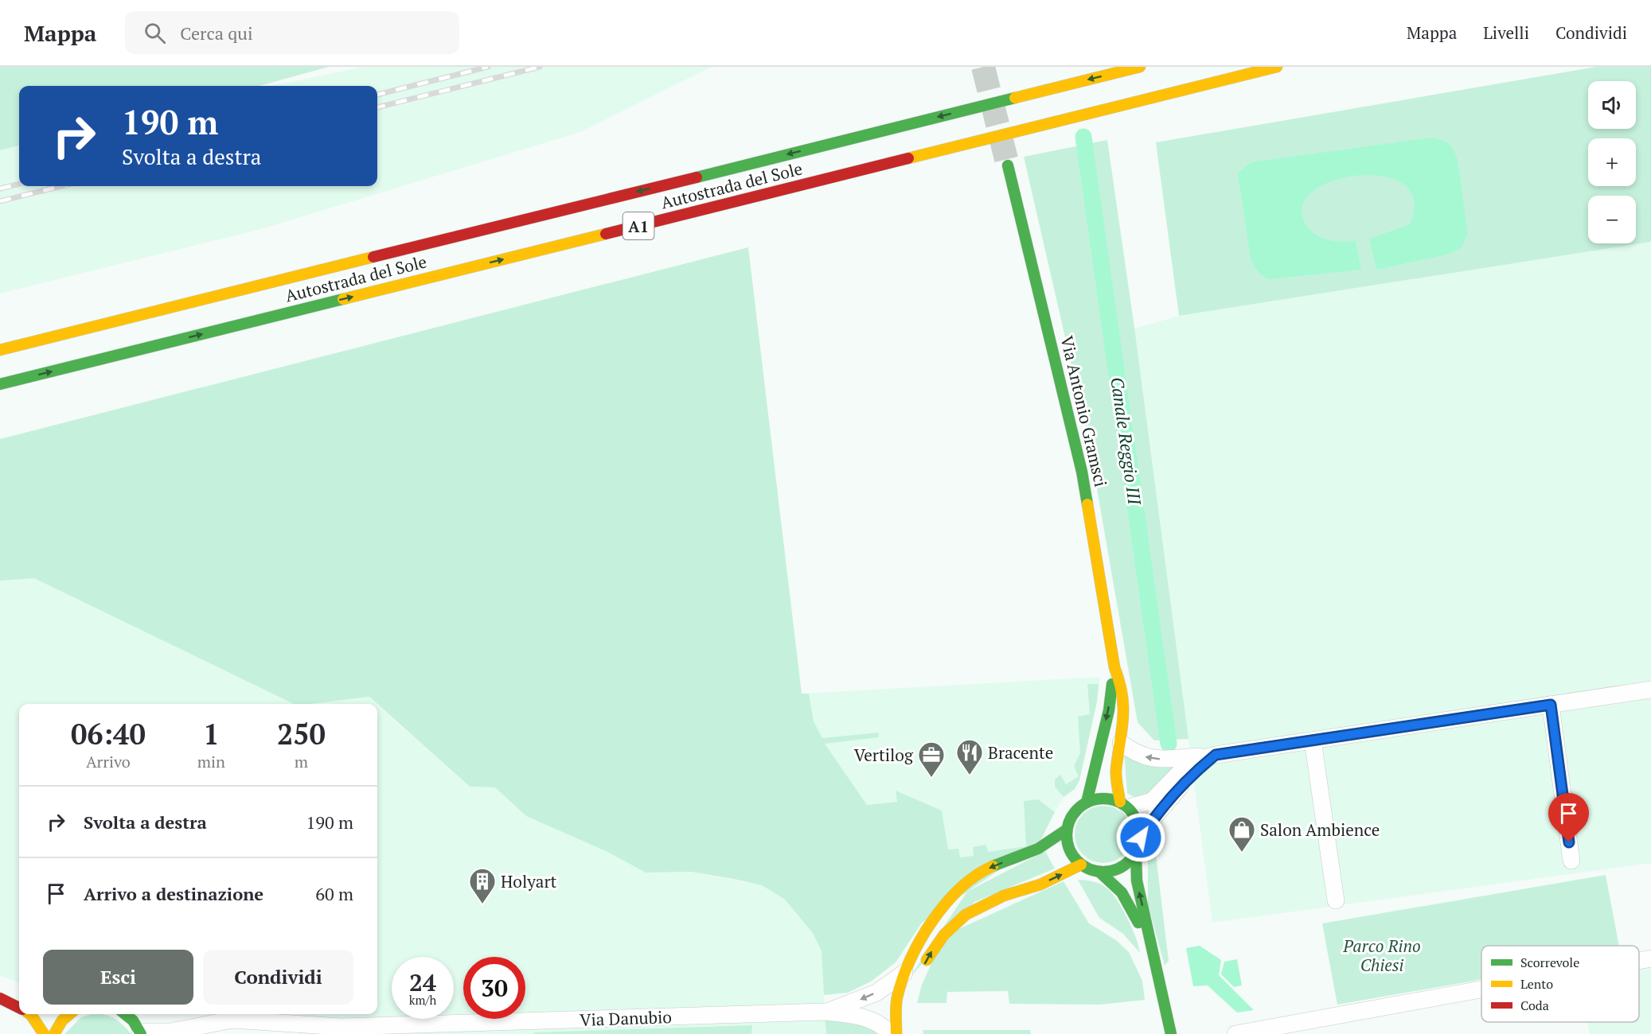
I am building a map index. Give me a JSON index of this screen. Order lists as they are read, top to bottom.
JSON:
{
  "streets": {
    "main road": ["Autostrada del Sole", "A1", "Via Antonio Gramsci"],
    "street": ["Via Danubio"]
  },
  "water": ["Canale Reggio III"],
  "parks": ["Parco Rino Chiesi"],
  "places": {
    "restaurant": ["Bracente"],
    "office": ["Vertilog"],
    "shop": ["Salon Ambience"],
    "building": ["Holyart"]
  },
  "legend": ["Scorrevole", "Lento", "Coda"],
  "page": {
    "header": "Mappa",
    "search": "Cerca qui",
    "nav": ["Mappa", "Livelli", "Condividi"],
    "map_buttons": ["+", "−"],
    "turn": ["190 m", "Svolta a destra"],
    "eta": [
      "06:40",
      "Arrivo",
      "1",
      "min",
      "250",
      "m"
    ],
    "list": [
      {
        "name": "Svolta a destra",
        "value": "190 m"
      },
      {
        "name": "Arrivo a destinazione",
        "value": "60 m"
      }
    ],
    "buttons": ["Esci", "Condividi"],
    "speed": "24 km/h",
    "limit": "30"
  }
}
